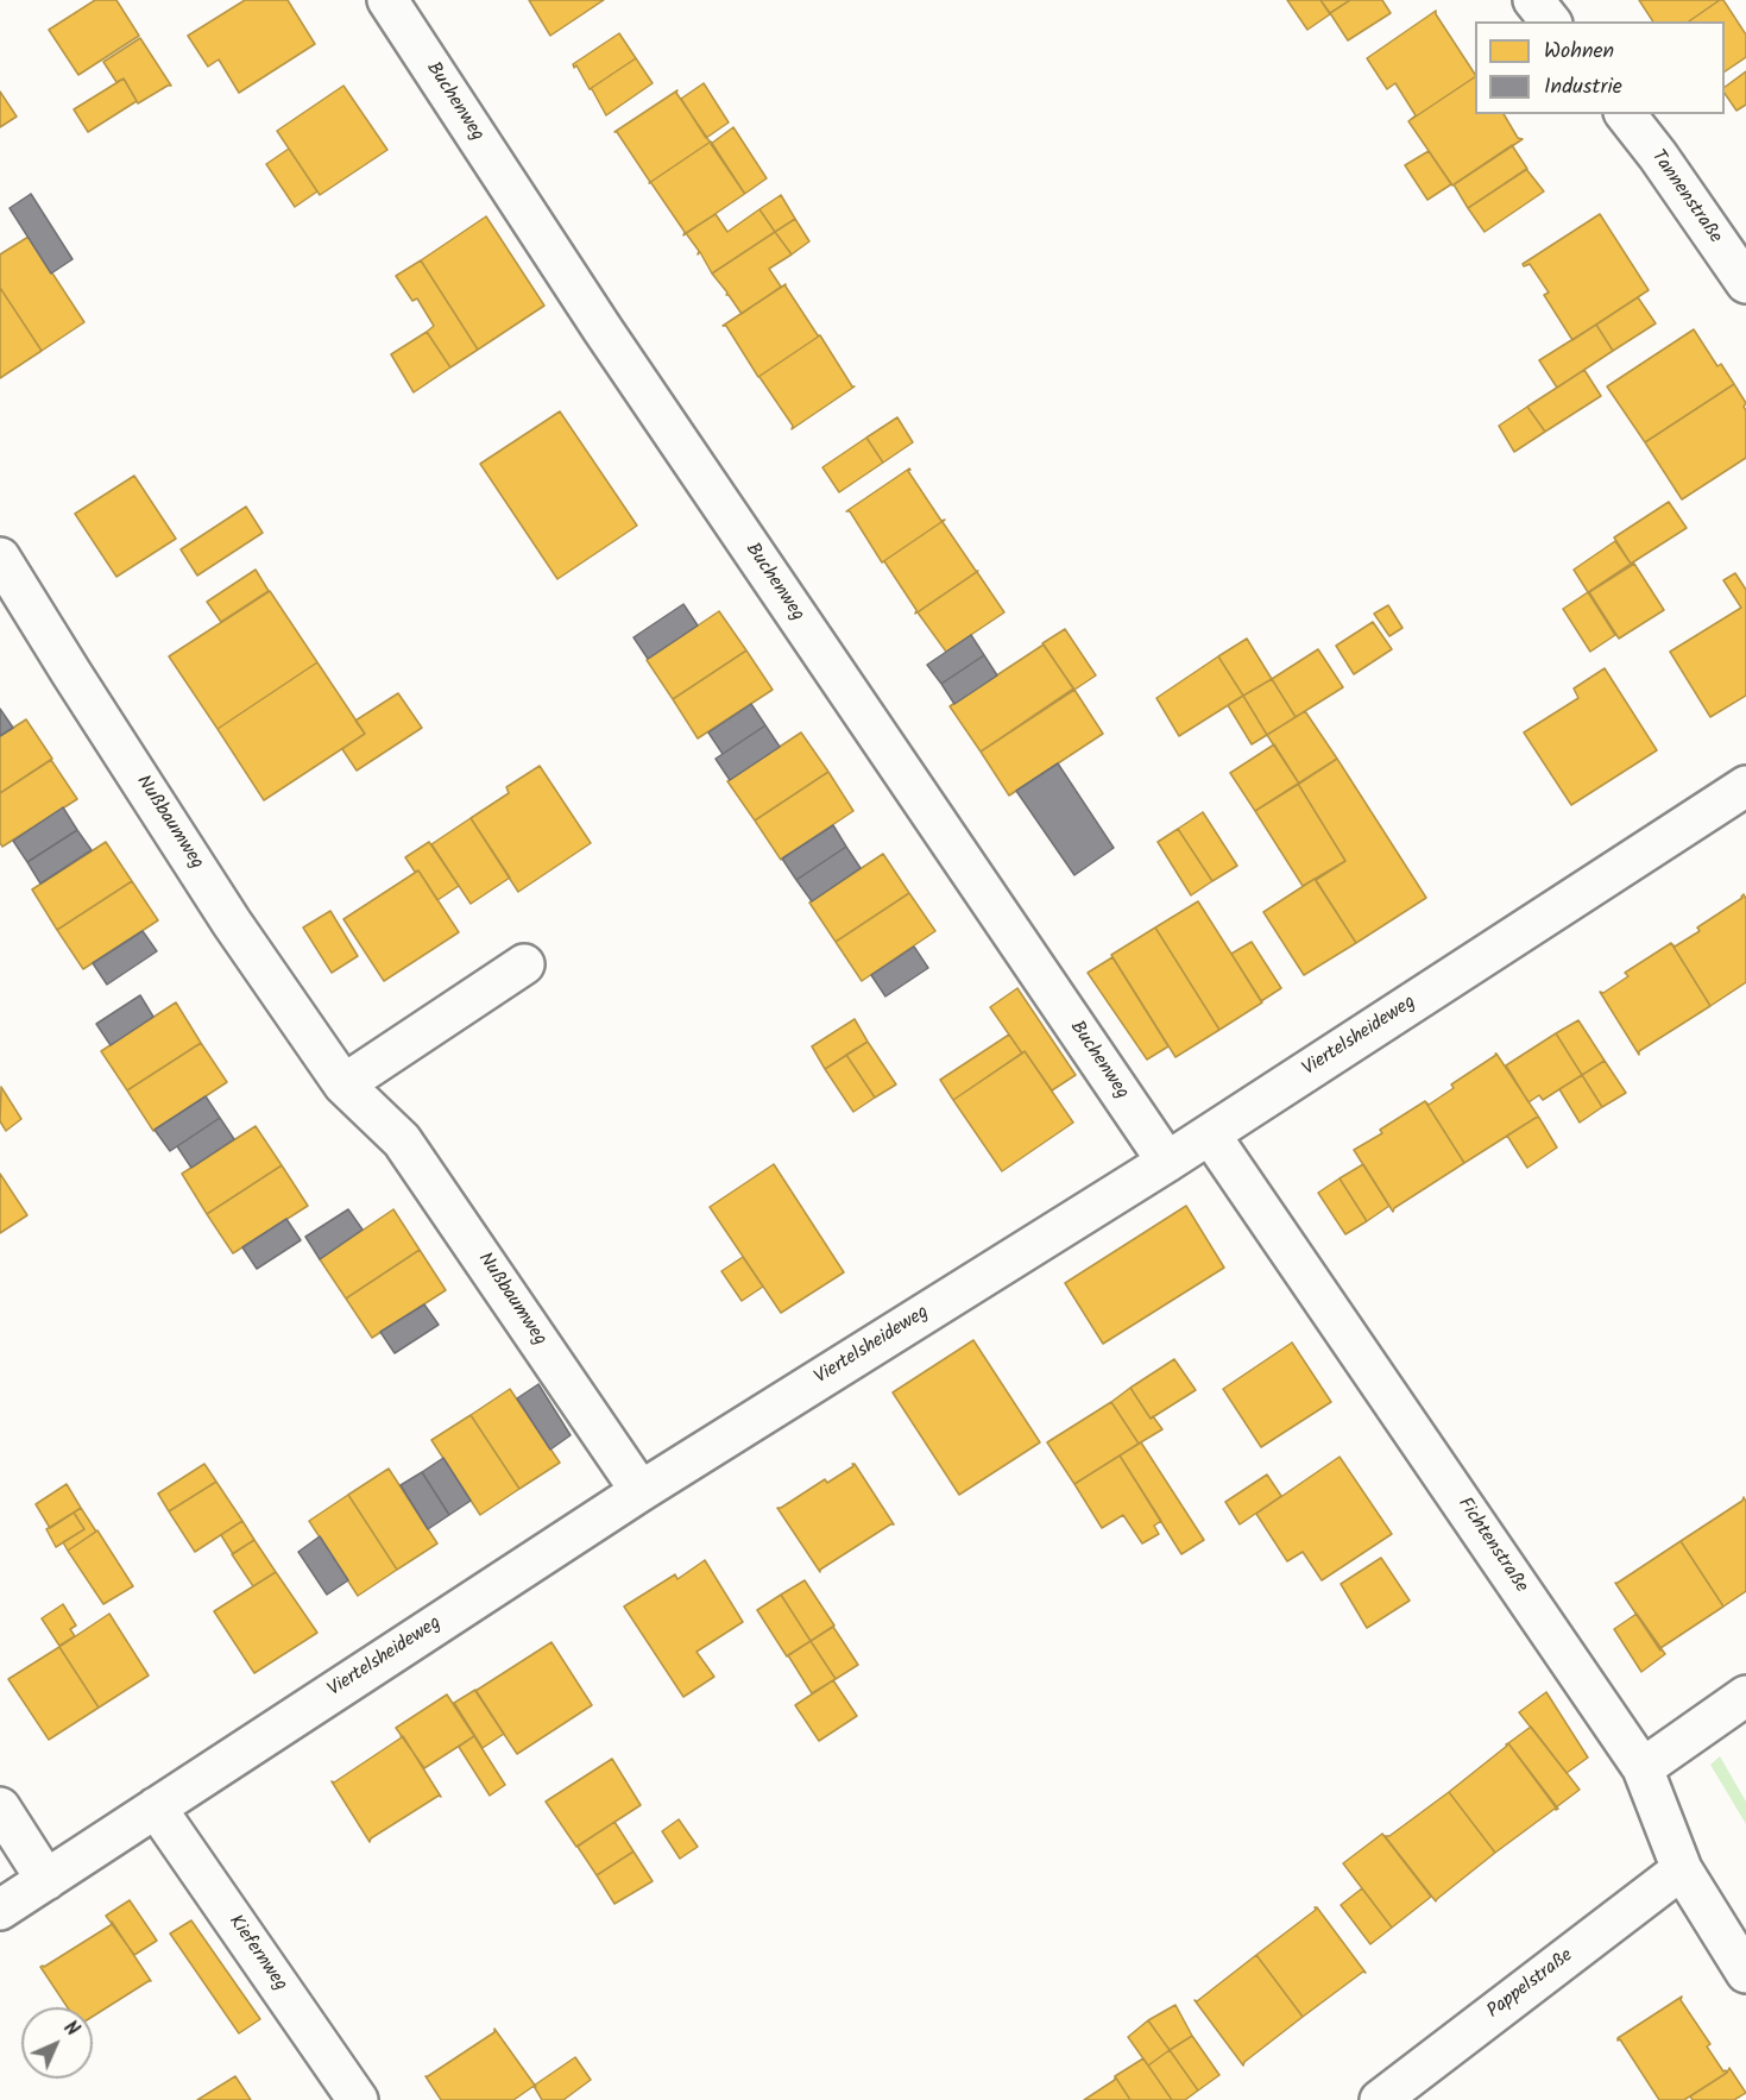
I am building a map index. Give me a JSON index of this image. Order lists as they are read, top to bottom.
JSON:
{
  "streets": {
    "street": [
      "Buchenweg",
      "Tannenstraße",
      "Nußbaumweg",
      "Viertelsheideweg",
      "Fichtenstraße",
      "Kiefernweg",
      "Pappelstraße"
    ]
  },
  "crossings": [
    ["Buchenweg", "Viertelsheideweg"],
    ["Nußbaumweg", "Viertelsheideweg"],
    ["Viertelsheideweg", "Fichtenstraße"],
    ["Viertelsheideweg", "Kiefernweg"],
    ["Fichtenstraße", "Pappelstraße"]
  ],
  "legend": ["Wohnen", "Industrie"],
  "north": "top right"
}
